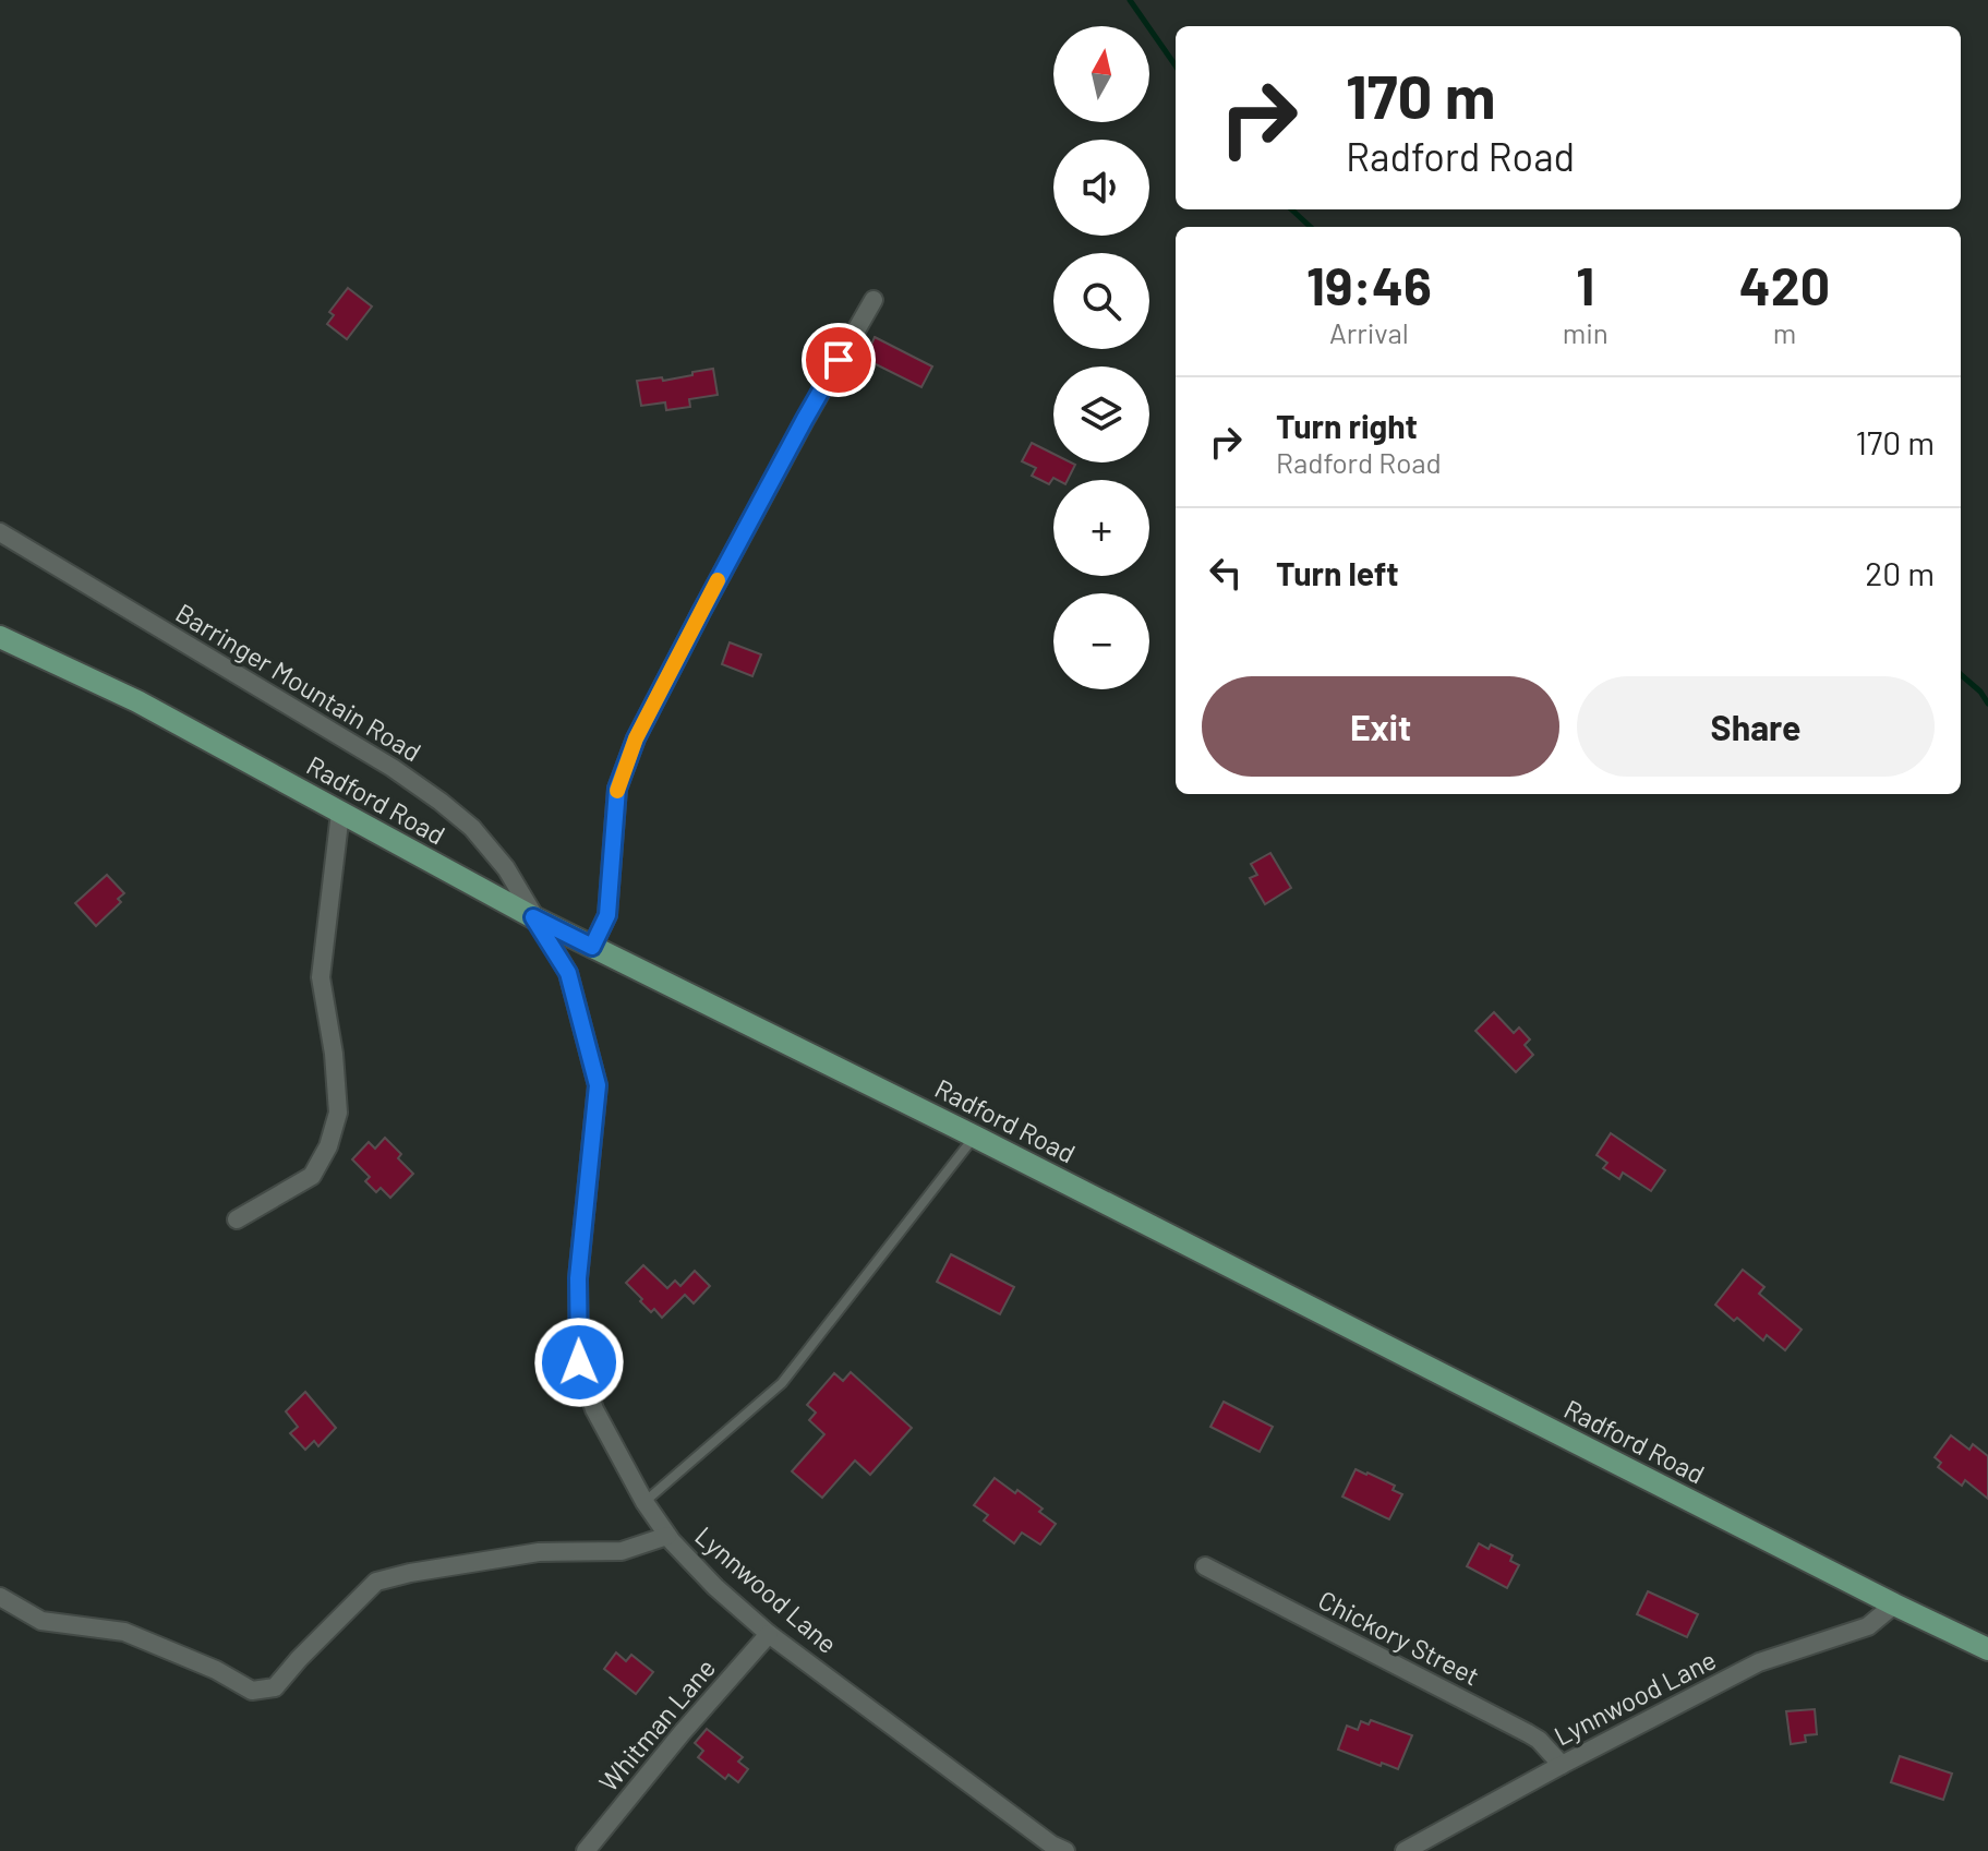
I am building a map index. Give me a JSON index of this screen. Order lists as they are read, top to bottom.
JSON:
{
  "streets": {
    "main road": ["Radford Road"],
    "street": [
      "Barringer Mountain Road",
      "Lynnwood Lane",
      "Chickory Street",
      "Whitman Lane"
    ]
  },
  "crossings": [
    ["Barringer Mountain Road", "Radford Road"],
    ["Barringer Mountain Road", "Lynnwood Lane"],
    ["Radford Road", "Lynnwood Lane"],
    ["Lynnwood Lane", "Chickory Street"],
    ["Lynnwood Lane", "Whitman Lane"]
  ],
  "north": "top",
  "page": {
    "map_buttons": ["+", "−"],
    "turn": ["170 m", "Radford Road"],
    "eta": [
      "19:46",
      "Arrival",
      "1",
      "min",
      "420",
      "m"
    ],
    "list": [
      {
        "name": "Turn right",
        "note": "Radford Road",
        "value": "170 m"
      },
      {
        "name": "Turn left",
        "value": "20 m"
      }
    ],
    "buttons": ["Exit", "Share"]
  }
}
